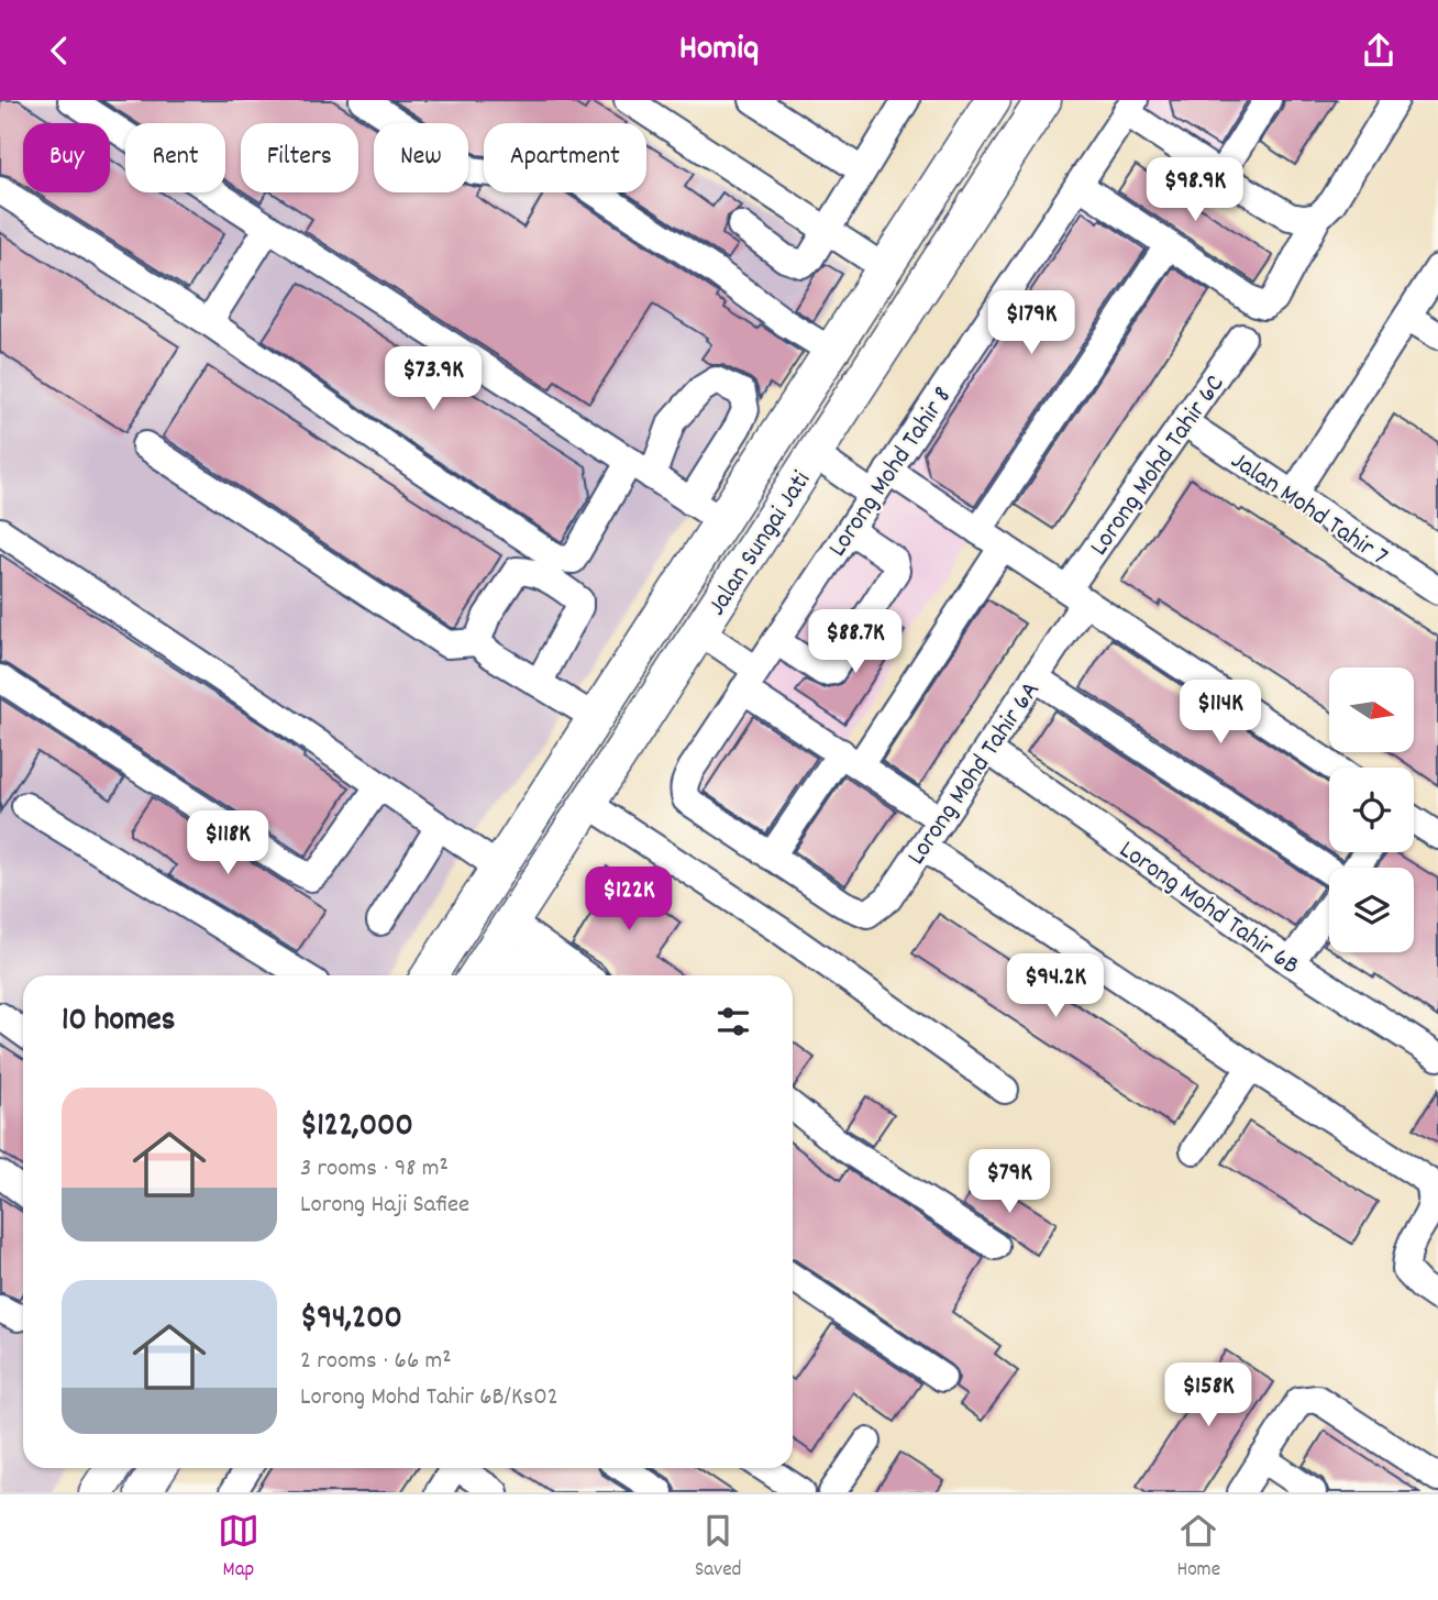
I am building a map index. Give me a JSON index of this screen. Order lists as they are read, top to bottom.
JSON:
{
  "streets": {
    "main road": ["Jalan Sungai Jati"],
    "street": [
      "Lorong Mohd Tahir 6C",
      "Lorong Mohd Tahir 8",
      "Jalan Mohd Tahir 7",
      "Lorong Mohd Tahir 6A",
      "Lorong Mohd Tahir 6B"
    ]
  },
  "crossings": [
    ["Lorong Mohd Tahir 6C", "Jalan Mohd Tahir 7"],
    ["Lorong Mohd Tahir 6C", "Lorong Mohd Tahir 6A"],
    ["Lorong Mohd Tahir 8", "Lorong Mohd Tahir 6A"],
    ["Lorong Mohd Tahir 6A", "Lorong Mohd Tahir 6B"]
  ],
  "north": "right",
  "page": {
    "header": "Homiq",
    "chip": [
      "Buy",
      "Rent",
      "Filters",
      "New",
      "Apartment"
    ],
    "price": [
      "$98.9K",
      "$179K",
      "$73.9K",
      "$88.7K",
      "$114K",
      "$118K",
      "$122K",
      "$94.2K",
      "$79K",
      "$158K"
    ],
    "heading": "10 homes",
    "list": [
      {
        "name": "$122,000",
        "note": "3 rooms · 98 m² · Lorong Haji Safiee"
      },
      {
        "name": "$94,200",
        "note": "2 rooms · 66 m² · Lorong Mohd Tahir 6B/Ks02"
      }
    ],
    "tabs": ["Map", "Saved", "Home"]
  }
}
